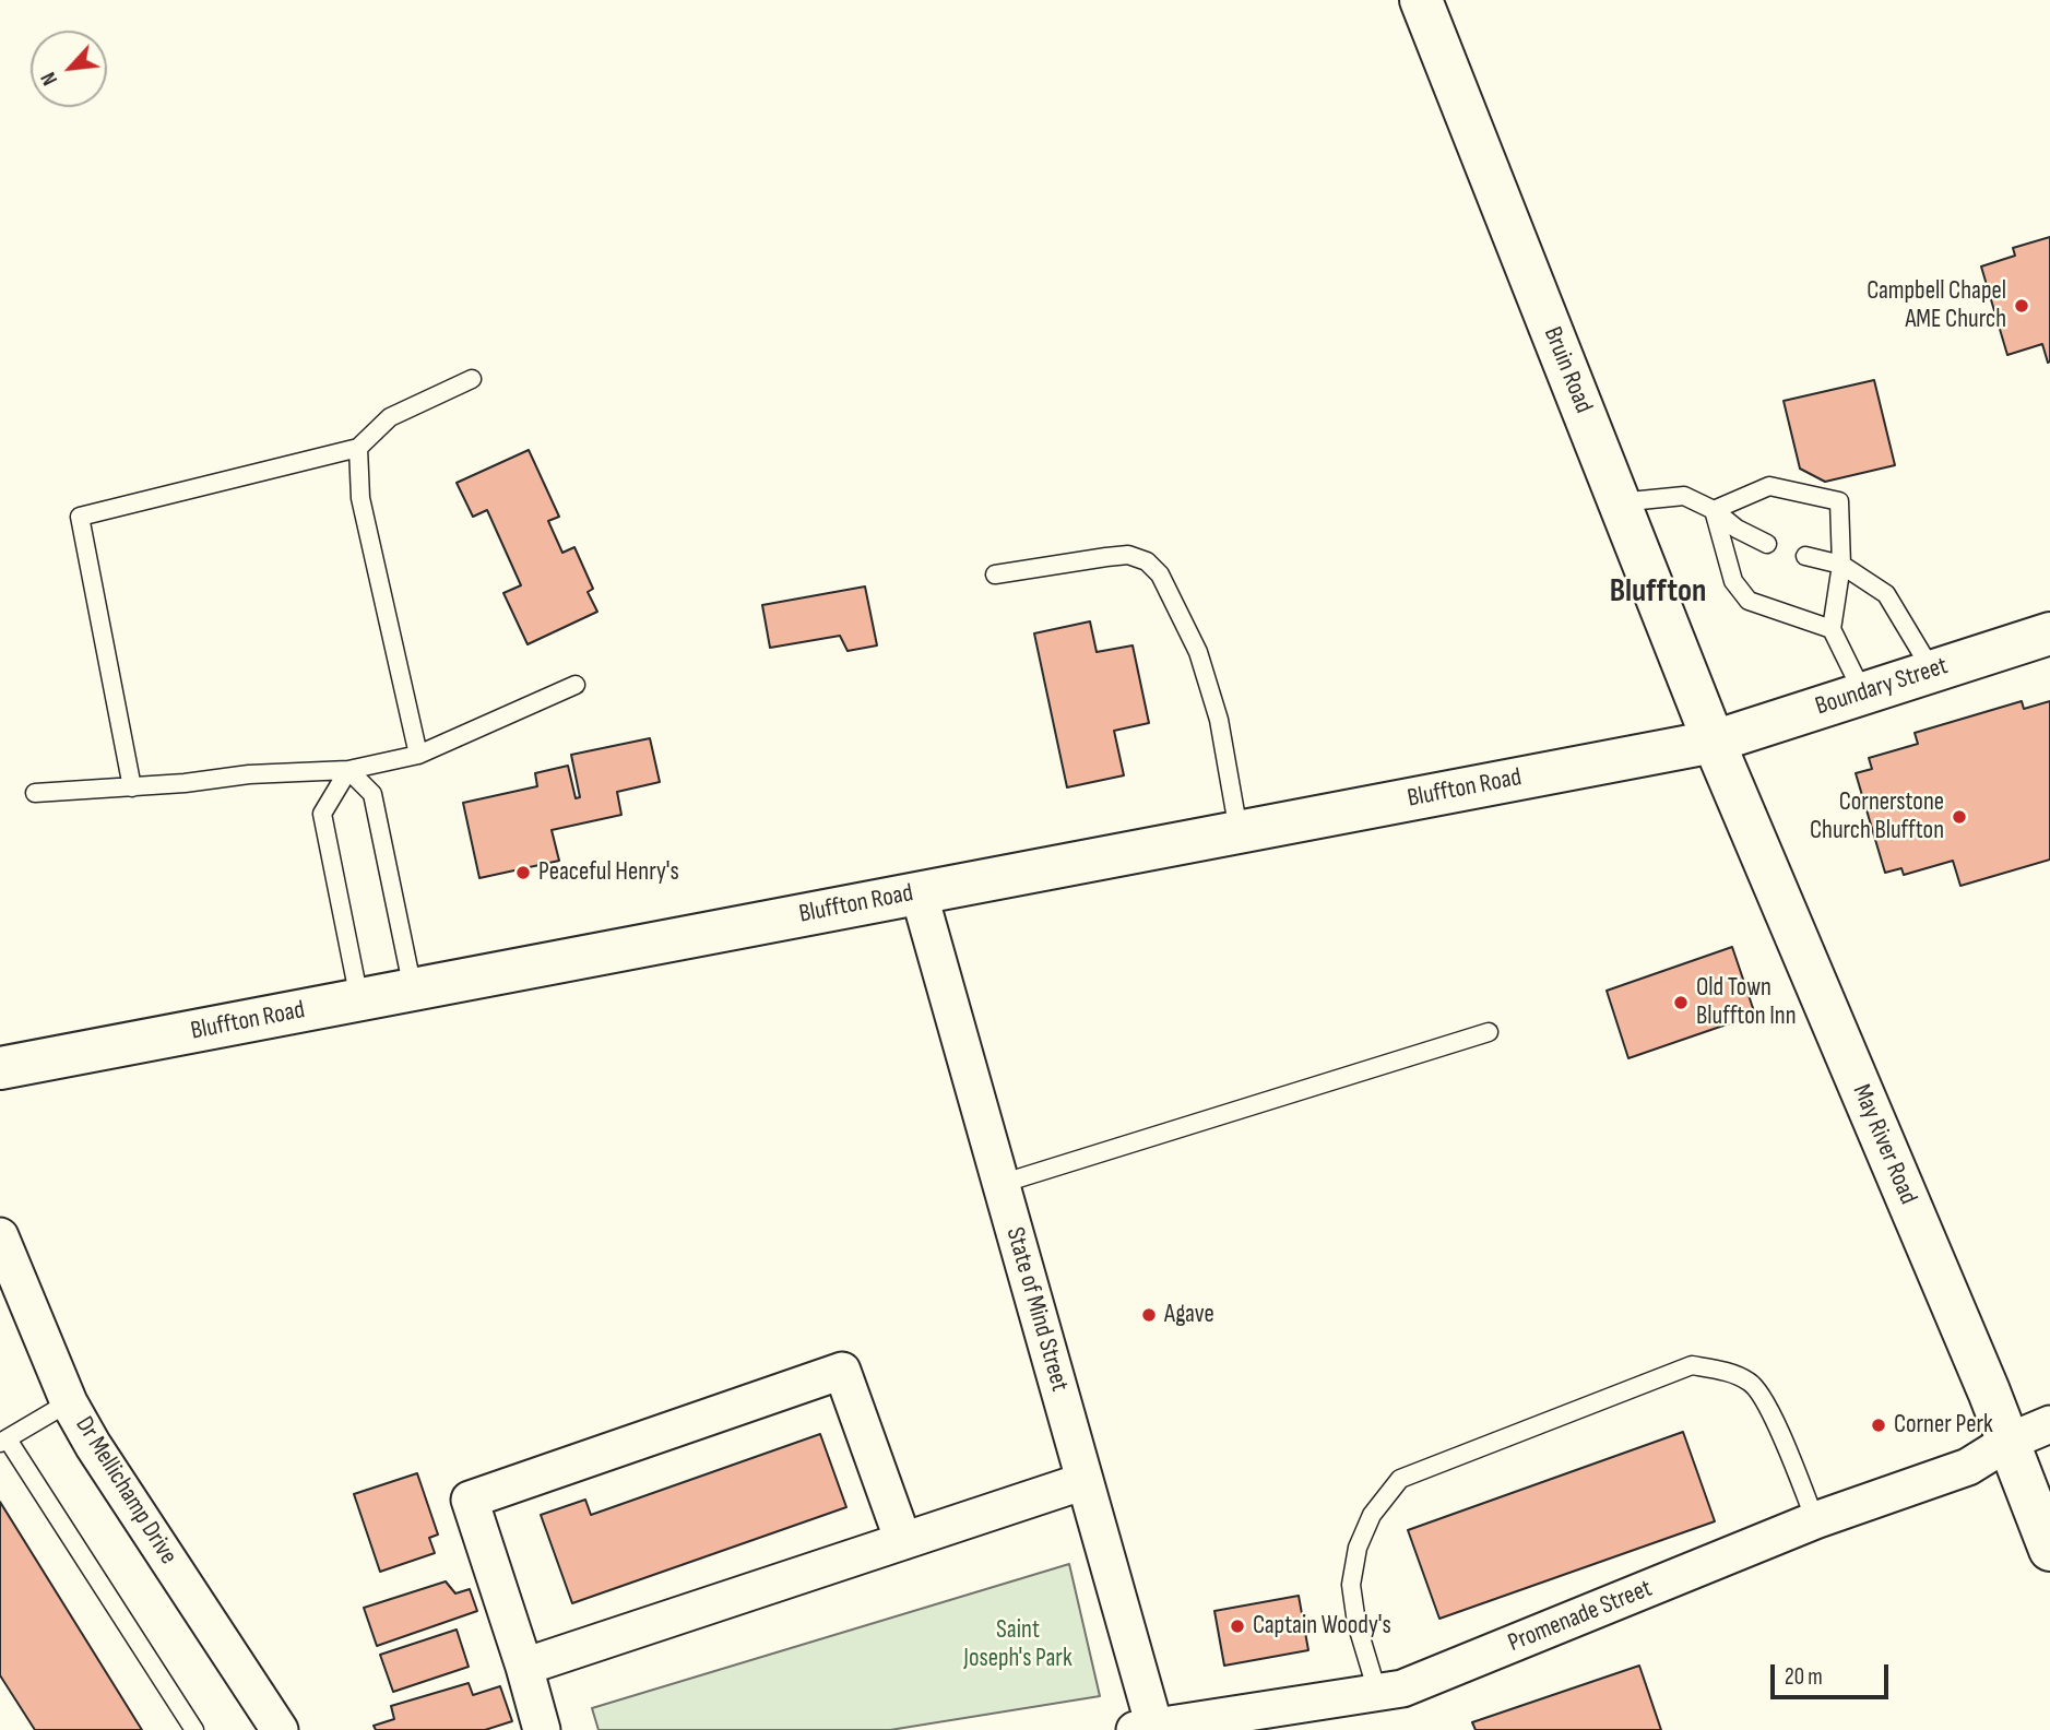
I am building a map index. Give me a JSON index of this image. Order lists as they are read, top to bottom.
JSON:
{
  "streets": {
    "main road": [
      "Bruin Road",
      "Boundary Street",
      "Bluffton Road",
      "May River Road"
    ],
    "street": ["State of Mind Street", "Dr Mellichamp Drive", "Promenade Street"]
  },
  "crossings": [
    ["Bruin Road", "Boundary Street"],
    ["Bruin Road", "Bluffton Road"],
    ["Bruin Road", "May River Road"],
    ["Boundary Street", "Bluffton Road"],
    ["Boundary Street", "May River Road"],
    ["Bluffton Road", "May River Road"],
    ["Bluffton Road", "State of Mind Street"],
    ["May River Road", "Promenade Street"],
    ["State of Mind Street", "Promenade Street"]
  ],
  "districts": ["Bluffton"],
  "parks": ["Saint Joseph's Park"],
  "places": [
    "Campbell Chapel AME Church",
    "Cornerstone Church Bluffton",
    "Peaceful Henry's",
    "Old Town Bluffton Inn",
    "Agave",
    "Corner Perk",
    "Captain Woody's"
  ],
  "scale_bar": "20 m",
  "north": "bottom left"
}
